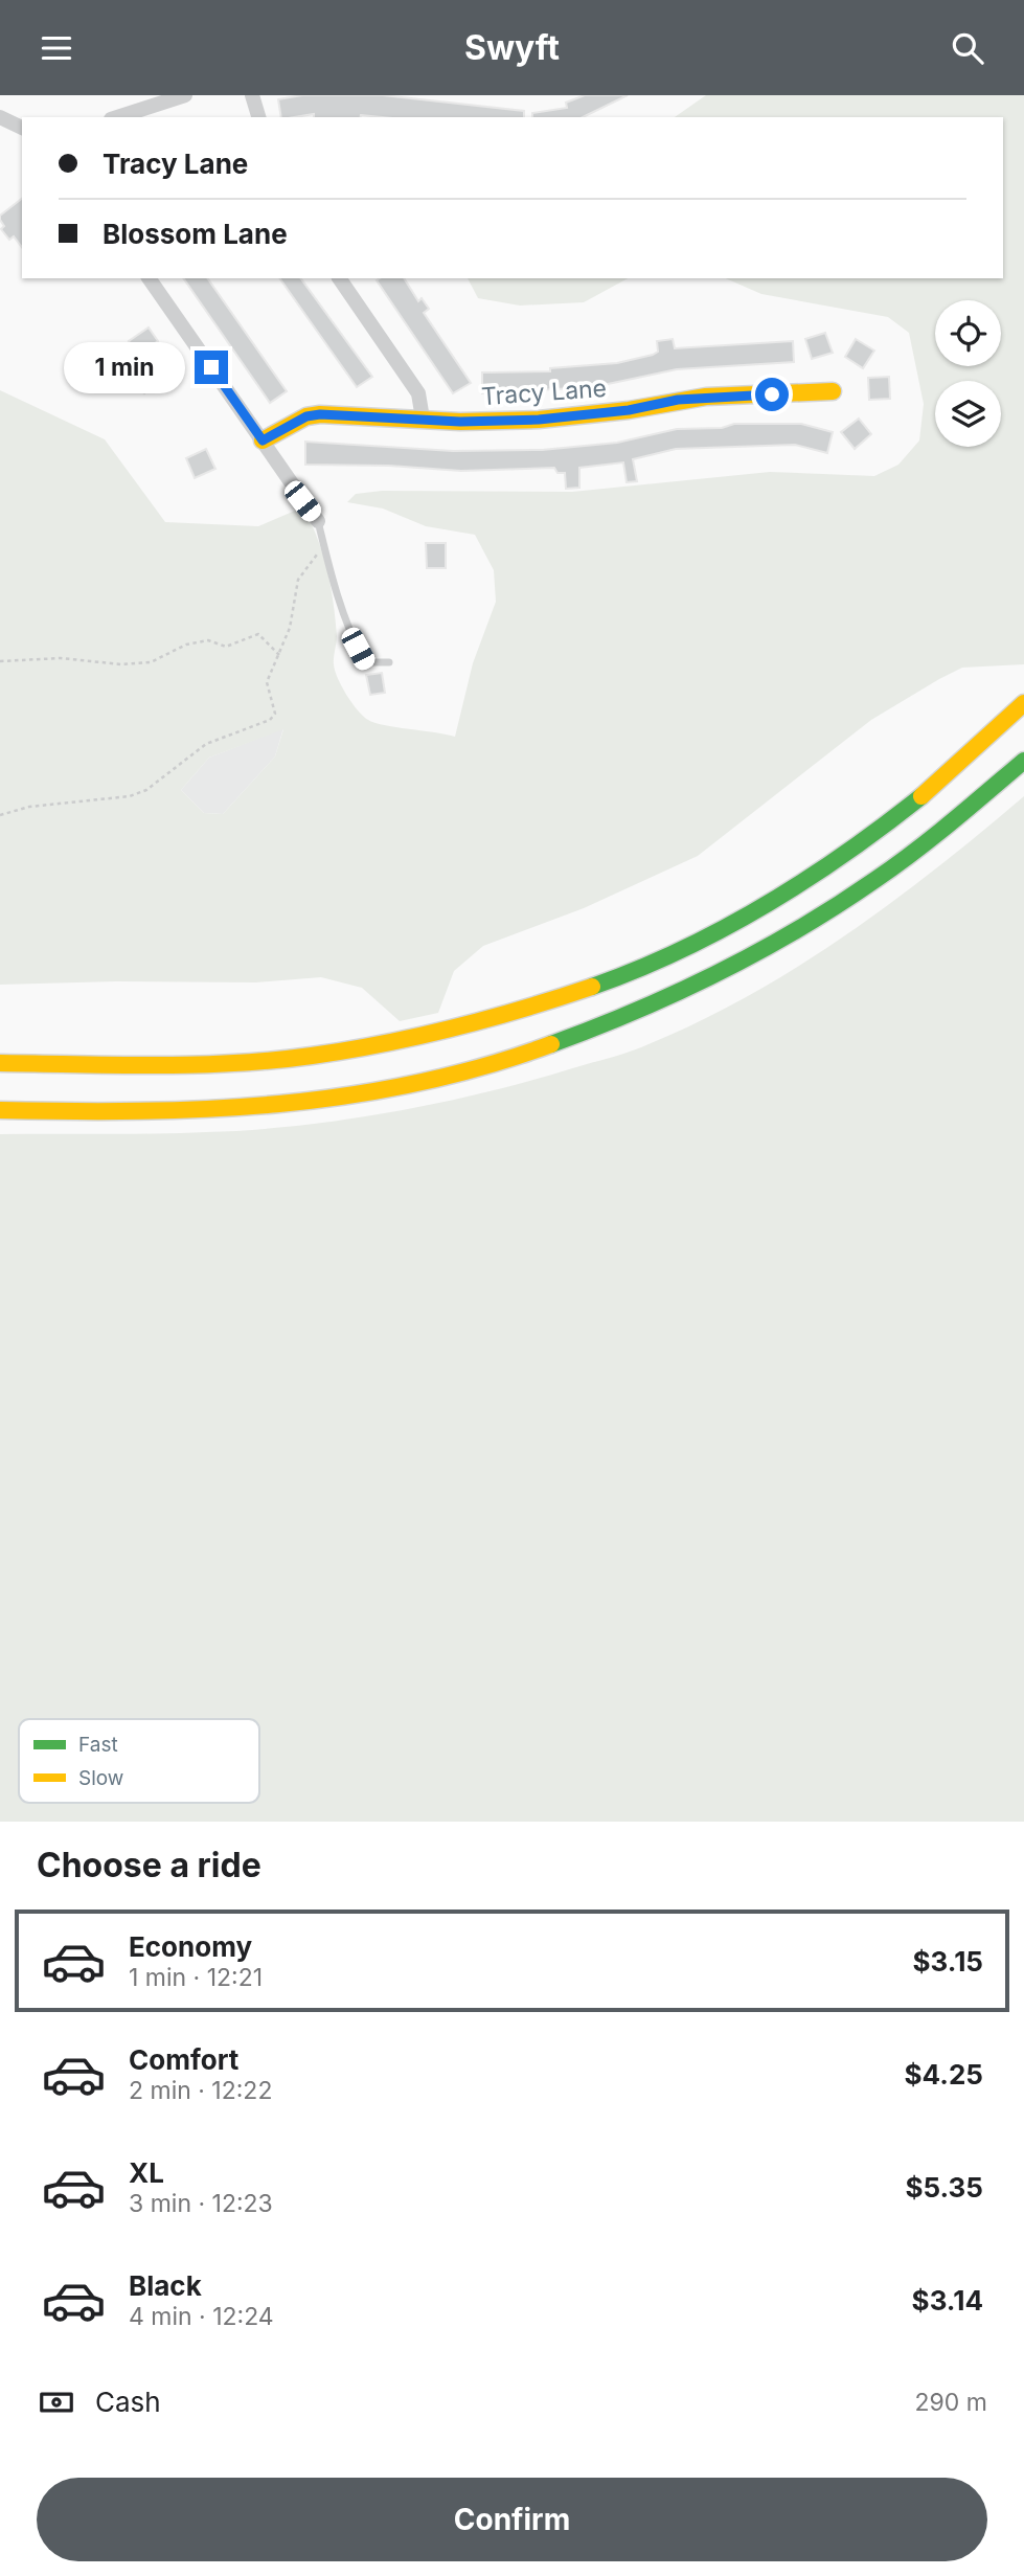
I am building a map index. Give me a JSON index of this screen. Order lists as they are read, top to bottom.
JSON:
{
  "streets": {
    "main road": ["Tracy Lane"]
  },
  "legend": ["Fast", "Slow"],
  "page": {
    "header": "Swyft",
    "banner": ["Tracy Lane", "Blossom Lane"],
    "bubble": "1 min",
    "heading": "Choose a ride",
    "list": [
      {
        "name": "Economy",
        "note": "1 min · 12:21",
        "value": "$3.15"
      },
      {
        "name": "Comfort",
        "note": "2 min · 12:22",
        "value": "$4.25"
      },
      {
        "name": "XL",
        "note": "3 min · 12:23",
        "value": "$5.35"
      },
      {
        "name": "Black",
        "note": "4 min · 12:24",
        "value": "$3.14"
      }
    ],
    "pay": ["Cash", "290 m"],
    "buttons": "Confirm"
  }
}
